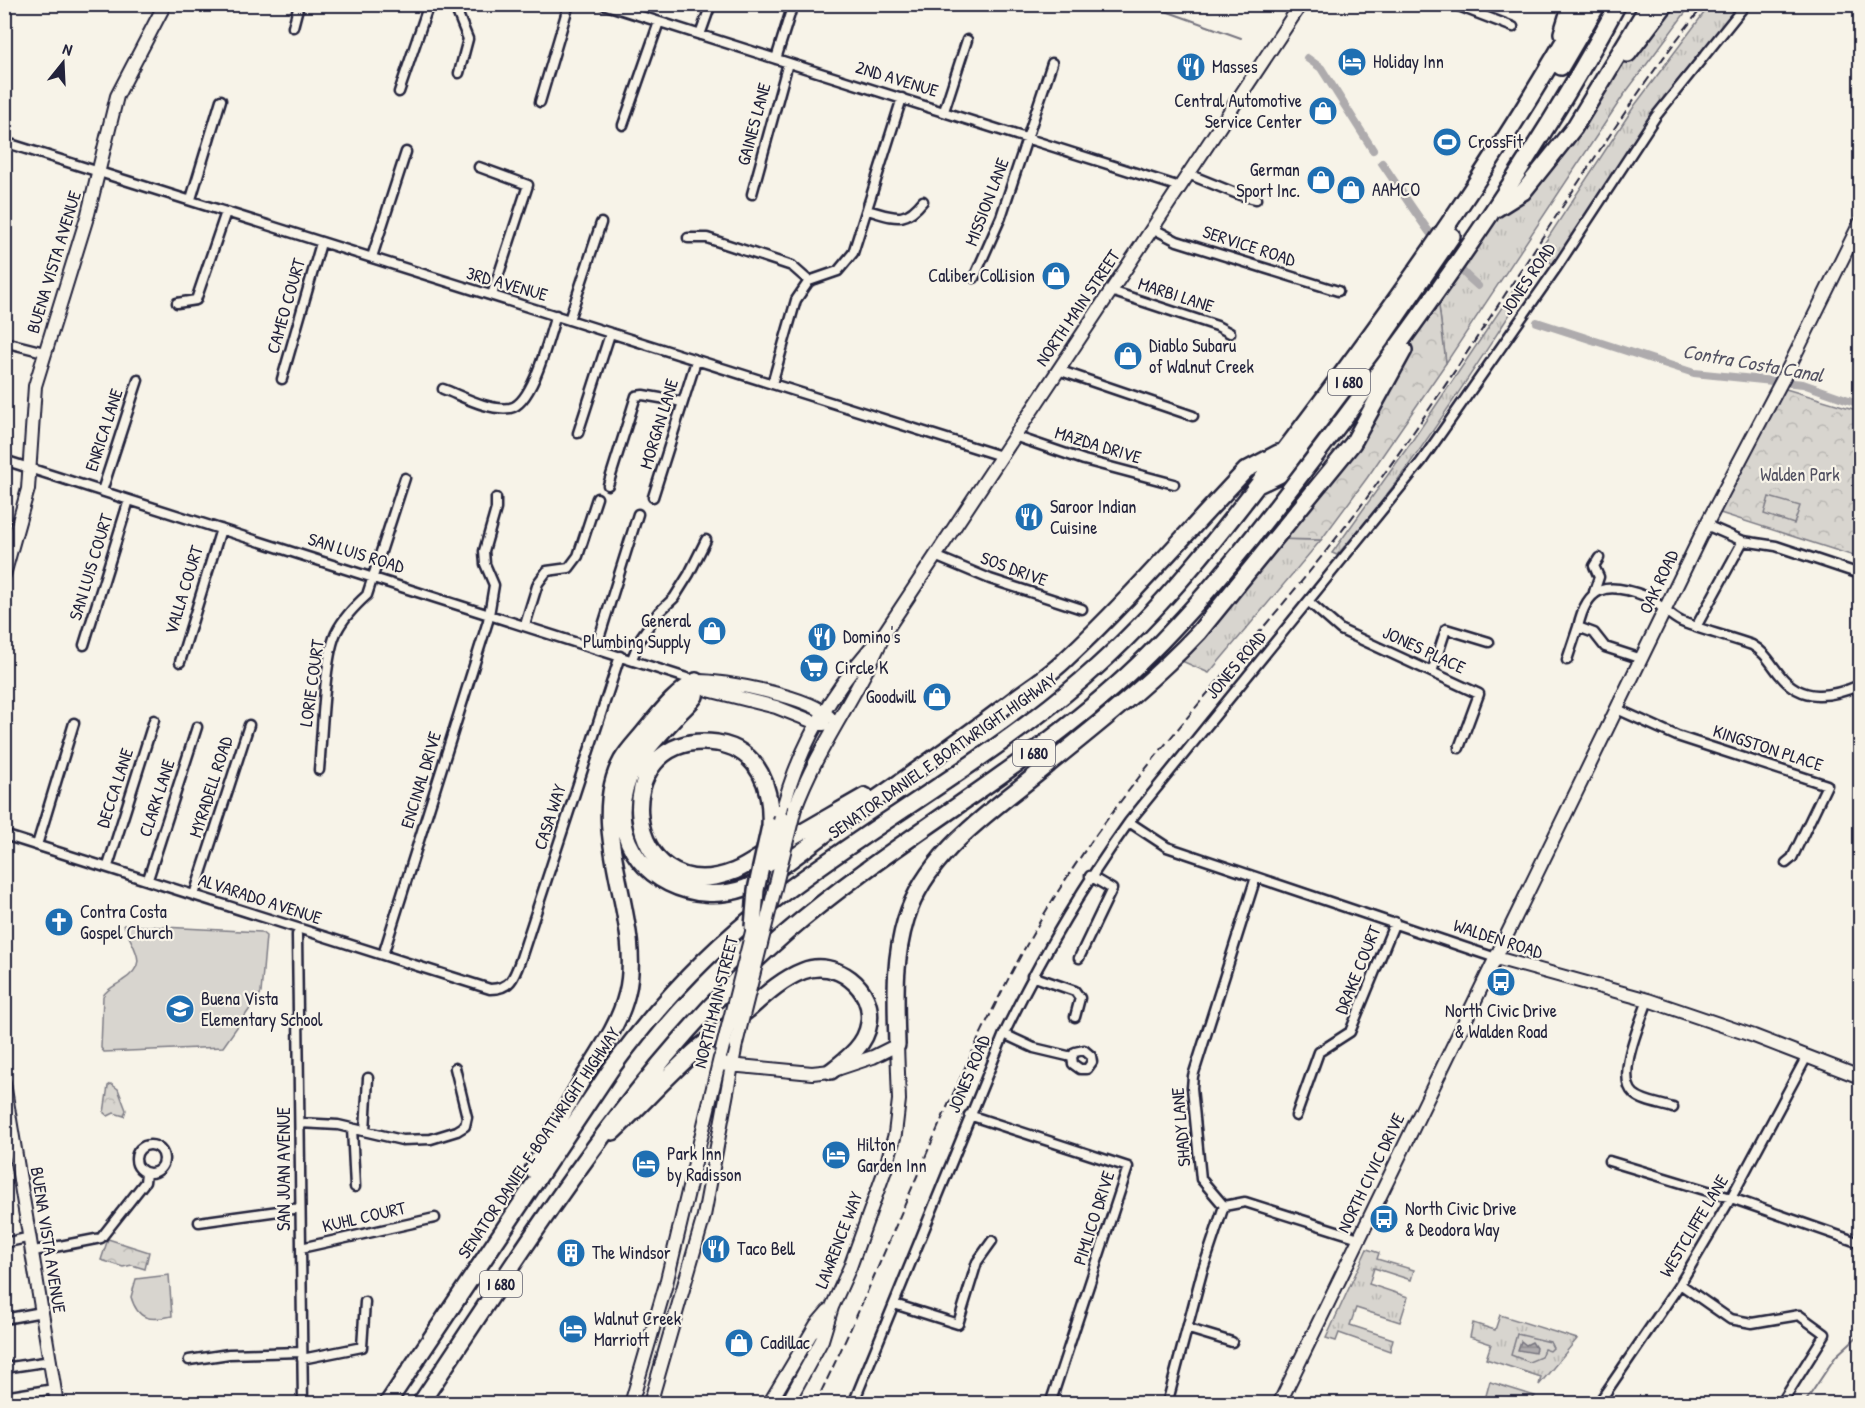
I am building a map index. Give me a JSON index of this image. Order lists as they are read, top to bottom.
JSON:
{
  "streets": {
    "highway": ["I 680", "SENATOR DANIEL E BOATWRIGHT HIGHWAY"],
    "main road": [
      "BUENA VISTA AVENUE",
      "NORTH MAIN STREET",
      "SAN LUIS ROAD",
      "OAK ROAD",
      "WALDEN ROAD",
      "NORTH CIVIC DRIVE",
      "LAWRENCE WAY"
    ],
    "street": [
      "2ND AVENUE",
      "GAINES LANE",
      "MISSION LANE",
      "SERVICE ROAD",
      "JONES ROAD",
      "3RD AVENUE",
      "MARBI LANE",
      "CAMEO COURT",
      "MORGAN LANE",
      "ENRICA LANE",
      "MAZDA DRIVE",
      "SAN LUIS COURT",
      "SOS DRIVE",
      "VALLA COURT",
      "JONES PLACE",
      "LORIE COURT",
      "KINGSTON PLACE",
      "ENCINAL DRIVE",
      "MYRADELL ROAD",
      "DECCA LANE",
      "CLARK LANE",
      "CASA WAY",
      "ALVARADO AVENUE",
      "DRAKE COURT",
      "SHADY LANE",
      "SAN JUAN AVENUE",
      "KUHL COURT",
      "PIMLICO DRIVE",
      "WESTCLIFFE LANE"
    ]
  },
  "crossings": [
    ["2ND AVENUE", "GAINES LANE"],
    ["2ND AVENUE", "MISSION LANE"],
    ["2ND AVENUE", "NORTH MAIN STREET"],
    ["SERVICE ROAD", "NORTH MAIN STREET"],
    ["BUENA VISTA AVENUE", "3RD AVENUE"],
    ["BUENA VISTA AVENUE", "SAN LUIS ROAD"],
    ["JONES ROAD", "JONES PLACE"],
    ["JONES ROAD", "WALDEN ROAD"],
    ["JONES ROAD", "PIMLICO DRIVE"],
    ["3RD AVENUE", "CAMEO COURT"],
    ["3RD AVENUE", "NORTH MAIN STREET"],
    ["3RD AVENUE", "MORGAN LANE"],
    ["MARBI LANE", "NORTH MAIN STREET"],
    ["NORTH MAIN STREET", "MAZDA DRIVE"],
    ["NORTH MAIN STREET", "SAN LUIS ROAD"],
    ["NORTH MAIN STREET", "SOS DRIVE"],
    ["I 680", "SENATOR DANIEL E BOATWRIGHT HIGHWAY"],
    ["ENRICA LANE", "SAN LUIS ROAD"],
    ["SAN LUIS ROAD", "SAN LUIS COURT"],
    ["SAN LUIS ROAD", "VALLA COURT"],
    ["SAN LUIS ROAD", "LORIE COURT"],
    ["SAN LUIS ROAD", "ENCINAL DRIVE"],
    ["SAN LUIS ROAD", "CASA WAY"],
    ["OAK ROAD", "KINGSTON PLACE"],
    ["OAK ROAD", "WALDEN ROAD"],
    ["OAK ROAD", "NORTH CIVIC DRIVE"],
    ["ENCINAL DRIVE", "ALVARADO AVENUE"],
    ["MYRADELL ROAD", "ALVARADO AVENUE"],
    ["DECCA LANE", "ALVARADO AVENUE"],
    ["CLARK LANE", "ALVARADO AVENUE"],
    ["CASA WAY", "ALVARADO AVENUE"],
    ["WALDEN ROAD", "DRAKE COURT"],
    ["WALDEN ROAD", "SHADY LANE"],
    ["WALDEN ROAD", "NORTH CIVIC DRIVE"],
    ["WALDEN ROAD", "WESTCLIFFE LANE"],
    ["SAN JUAN AVENUE", "KUHL COURT"]
  ],
  "water": ["Contra Costa Canal"],
  "parks": ["Walden Park"],
  "places": {
    "hotel": [
      "Holiday Inn",
      "Hilton Garden Inn",
      "Park Inn by Radisson",
      "Walnut Creek Marriott"
    ],
    "restaurant": [
      "Masses",
      "Saroor Indian Cuisine",
      "Domino's",
      "Taco Bell"
    ],
    "shop": [
      "Central Automotive Service Center",
      "German Sport Inc.",
      "AAMCO",
      "Caliber Collision",
      "Diablo Subaru of Walnut Creek",
      "General Plumbing Supply",
      "Goodwill",
      "Cadillac"
    ],
    "sports": ["CrossFit"],
    "supermarket": ["Circle K"],
    "church": ["Contra Costa Gospel Church"],
    "bus stop": ["North Civic Drive & Walden Road", "North Civic Drive & Deodora Way"],
    "school or university": ["Buena Vista Elementary School"],
    "building": ["The Windsor"]
  },
  "north": "top"
}
